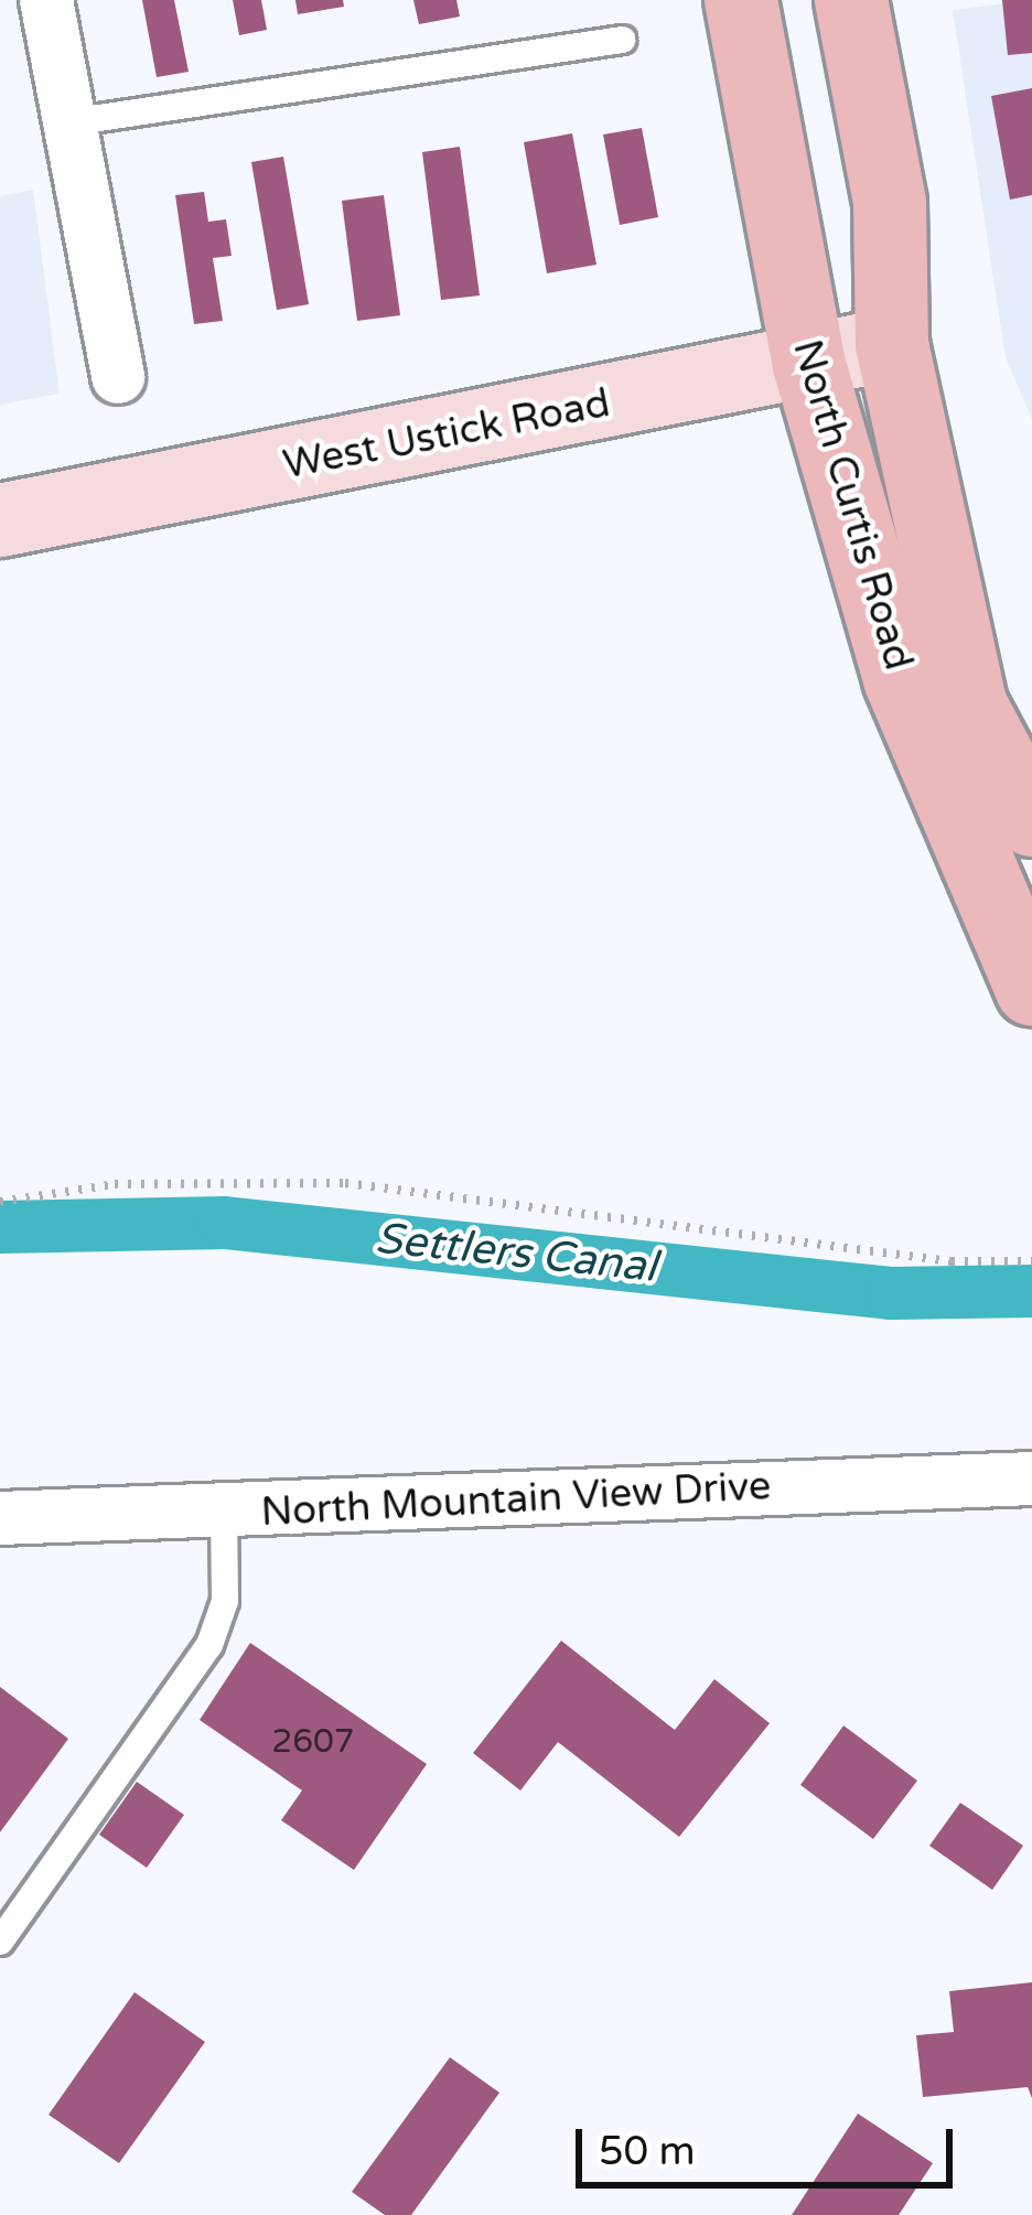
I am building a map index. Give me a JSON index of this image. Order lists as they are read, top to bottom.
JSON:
{
  "streets": {
    "main road": ["West Ustick Road", "North Curtis Road"],
    "street": ["North Mountain View Drive"]
  },
  "crossings": [
    ["West Ustick Road", "North Curtis Road"]
  ],
  "water": ["Settlers Canal"],
  "house_numbers": ["2607"],
  "scale_bar": "50 m"
}
